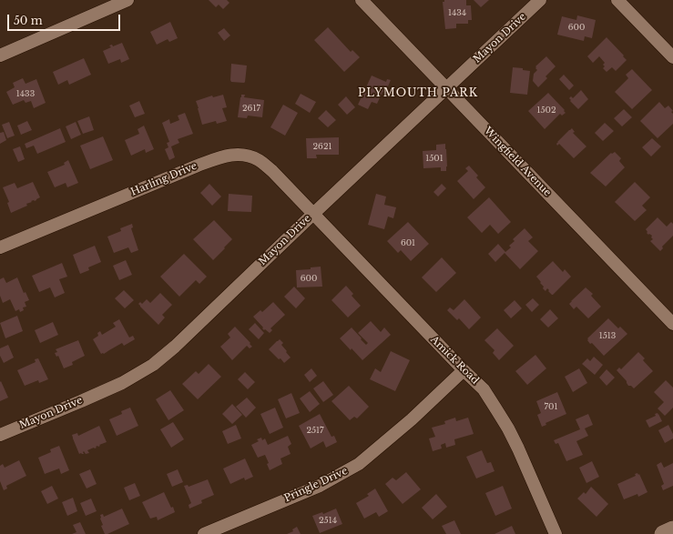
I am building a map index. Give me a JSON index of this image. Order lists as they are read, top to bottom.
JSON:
{
  "streets": {
    "street": [
      "Mayon Drive",
      "Wingfield Avenue",
      "Harling Drive",
      "Amick Road",
      "Pringle Drive"
    ]
  },
  "crossings": [
    ["Mayon Drive", "Wingfield Avenue"],
    ["Mayon Drive", "Harling Drive"],
    ["Mayon Drive", "Amick Road"],
    ["Harling Drive", "Amick Road"],
    ["Amick Road", "Pringle Drive"]
  ],
  "districts": ["PLYMOUTH PARK"],
  "house_numbers": [
    "1434",
    "600",
    "1433",
    "2617",
    "1502",
    "2621",
    "1501",
    "601",
    "600",
    "1513",
    "701",
    "2517",
    "2514"
  ],
  "scale_bar": "50 m"
}
